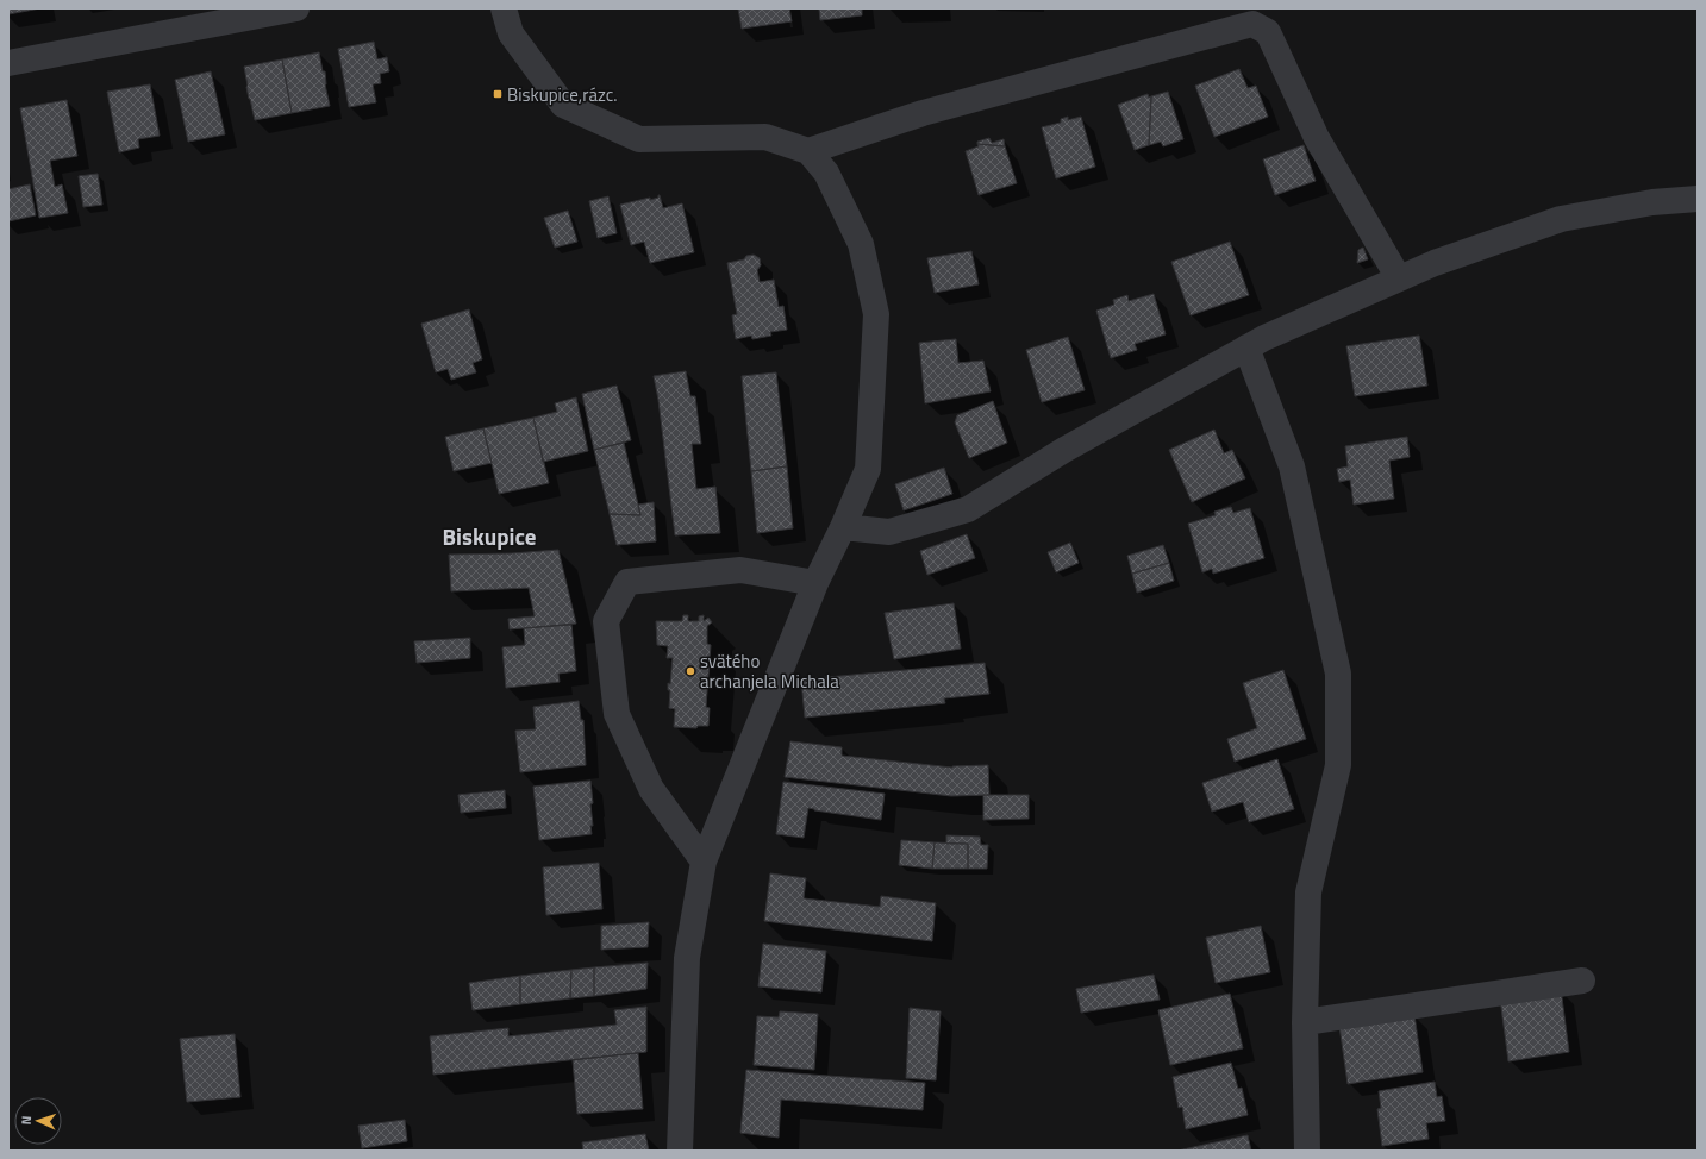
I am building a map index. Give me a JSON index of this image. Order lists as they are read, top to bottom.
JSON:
{
  "districts": ["Biskupice"],
  "places": {
    "transit": ["Biskupice,rázc."],
    "other": ["svätého archanjela Michala"]
  },
  "north": "left"
}
